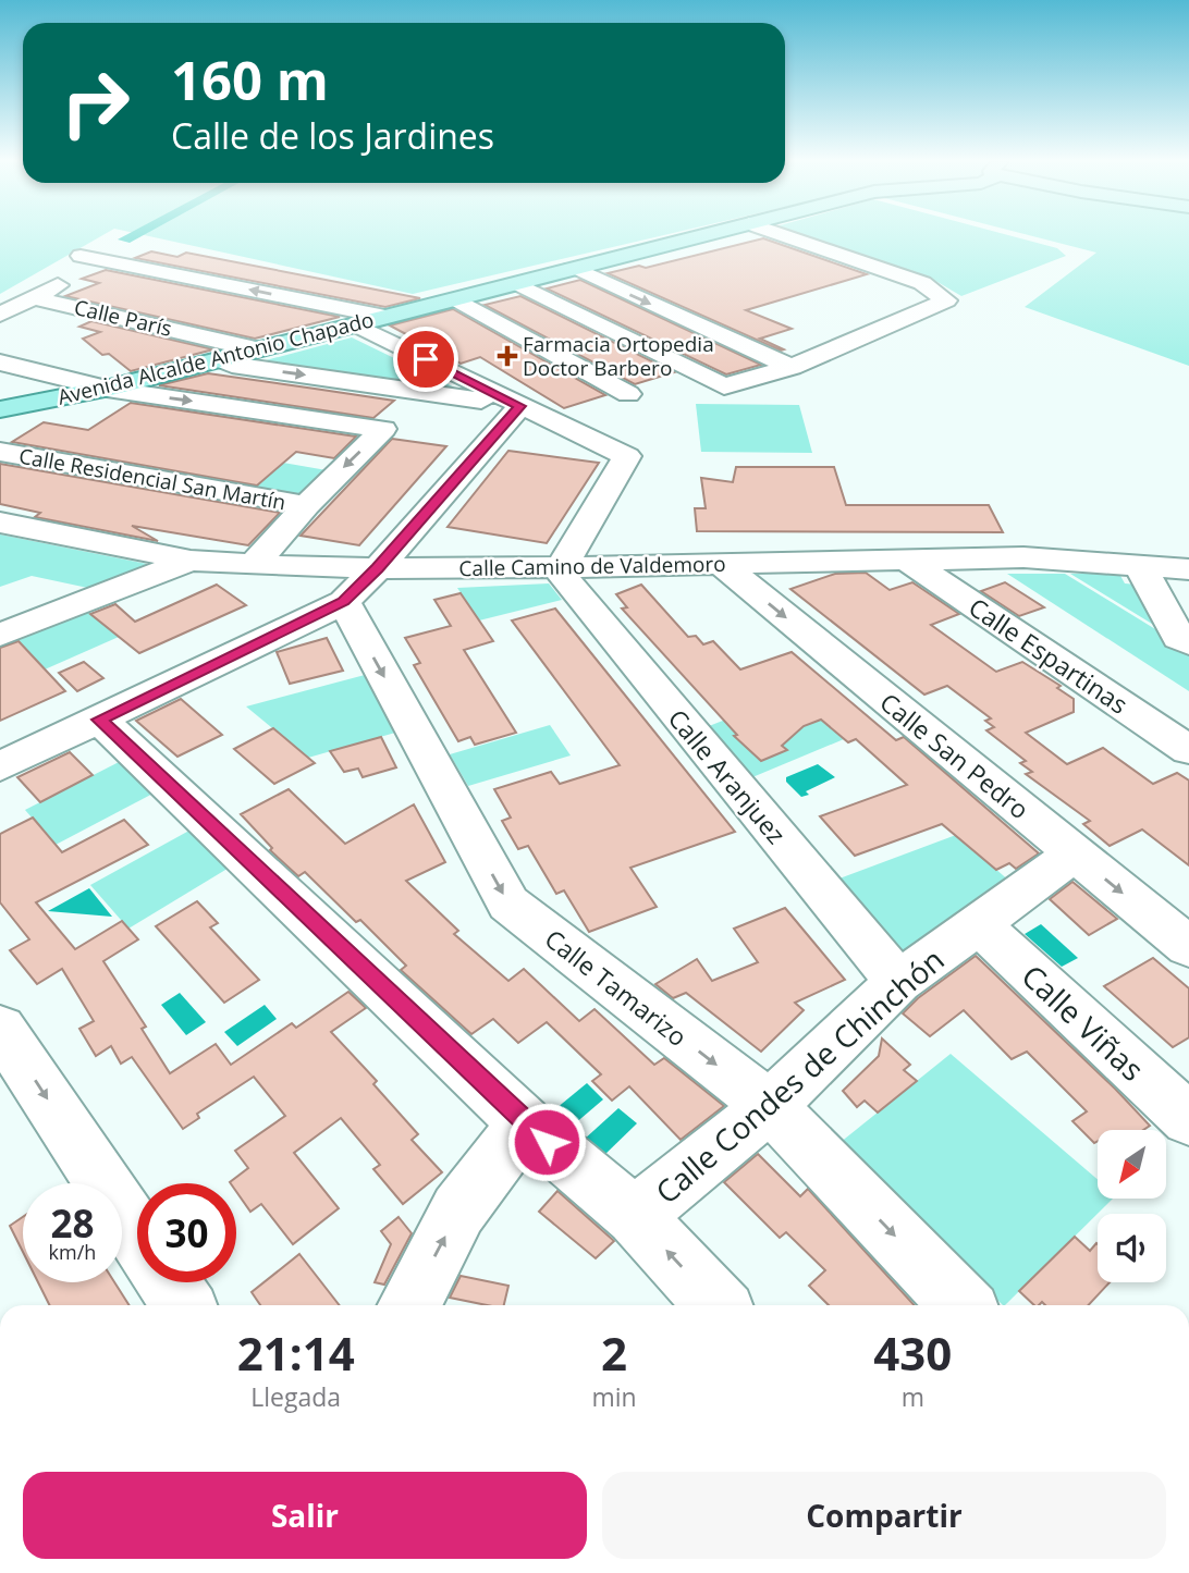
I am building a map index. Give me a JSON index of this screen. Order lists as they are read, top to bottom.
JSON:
{
  "streets": {
    "main road": ["Avenida Alcalde Antonio Chapado"],
    "street": [
      "Calle París",
      "Calle Residencial San Martín",
      "Calle Camino de Valdemoro",
      "Calle Espartinas",
      "Calle San Pedro",
      "Calle Aranjuez",
      "Calle Tamarizo",
      "Calle Viñas",
      "Calle Condes de Chinchón"
    ]
  },
  "crossings": [
    ["Calle París", "Avenida Alcalde Antonio Chapado"],
    ["Calle Camino de Valdemoro", "Calle Espartinas"],
    ["Calle Camino de Valdemoro", "Calle San Pedro"],
    ["Calle Camino de Valdemoro", "Calle Aranjuez"],
    ["Calle Camino de Valdemoro", "Calle Tamarizo"],
    ["Calle San Pedro", "Calle Condes de Chinchón"],
    ["Calle Aranjuez", "Calle Condes de Chinchón"],
    ["Calle Tamarizo", "Calle Condes de Chinchón"],
    ["Calle Viñas", "Calle Condes de Chinchón"]
  ],
  "one_way": ["Calle San Pedro"],
  "places": {
    "health": ["Farmacia Ortopedia Doctor Barbero"]
  },
  "north": "bottom left",
  "page": {
    "turn": ["160 m", "Calle de los Jardines"],
    "speed": "28 km/h",
    "limit": "30",
    "eta": [
      "21:14",
      "Llegada",
      "2",
      "min",
      "430",
      "m"
    ],
    "buttons": ["Salir", "Compartir"]
  }
}
